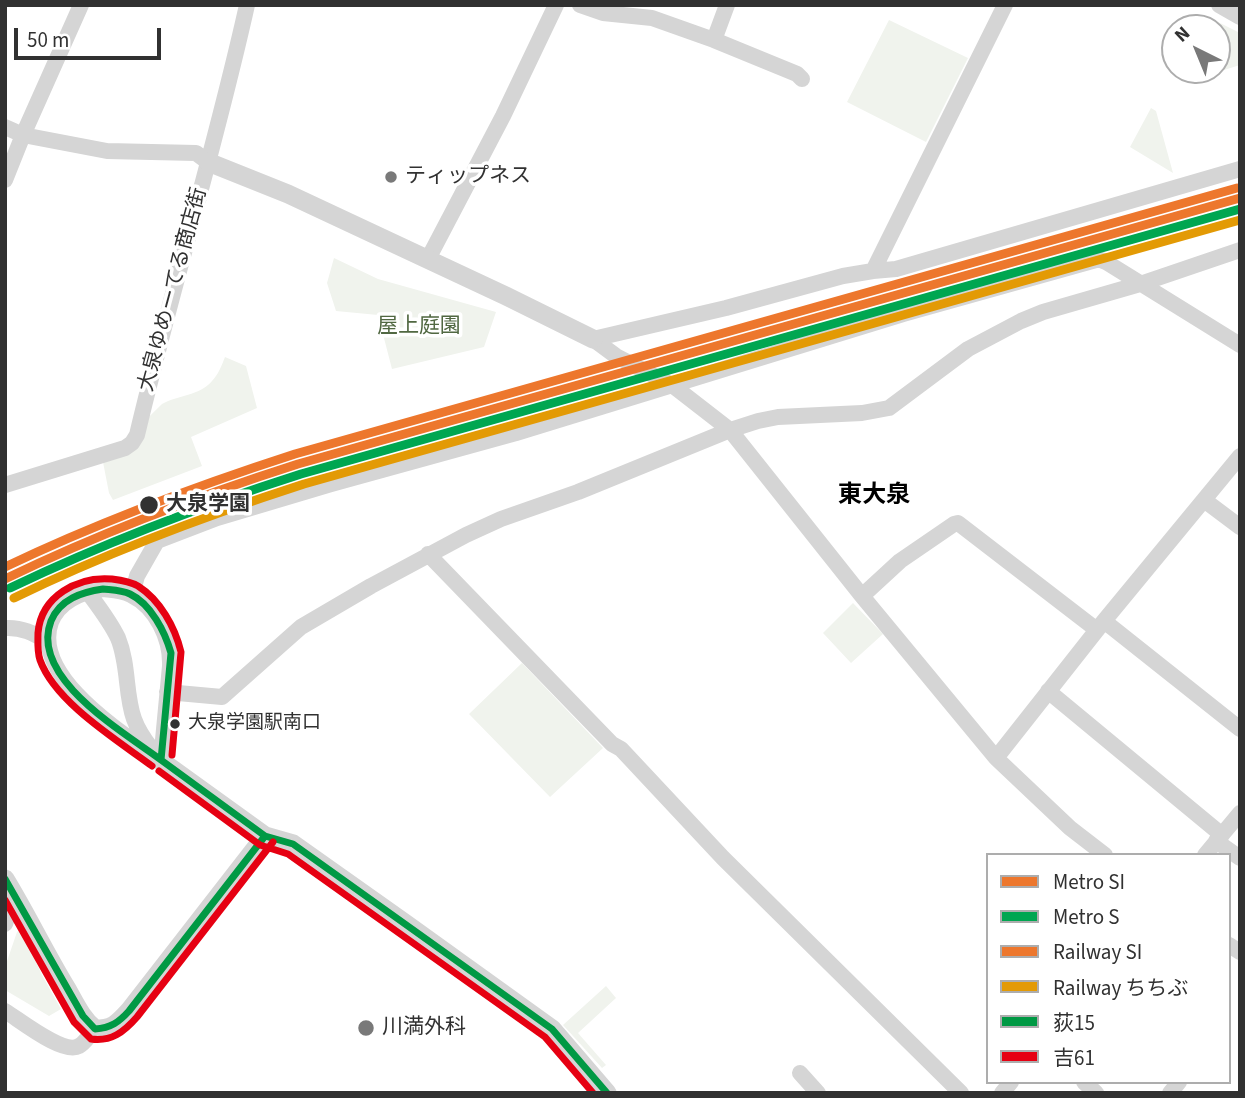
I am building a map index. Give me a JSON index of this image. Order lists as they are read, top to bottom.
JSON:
{
  "streets": {
    "street": ["大泉ゆめーてる商店街"]
  },
  "districts": ["東大泉"],
  "parks": ["屋上庭園"],
  "places": [
    "ティップネス",
    "大泉学園",
    "大泉学園駅南口",
    "川満外科"
  ],
  "lines": [
    "rail line SI",
    "metro line SI",
    "metro line S",
    "rail line ちちぶ",
    "transit line 吉61",
    "transit line 荻15"
  ],
  "legend": [
    "Metro SI",
    "Metro S",
    "Railway SI",
    "Railway ちちぶ",
    "荻15",
    "吉61"
  ],
  "scale_bar": "50 m",
  "north": "top left"
}
